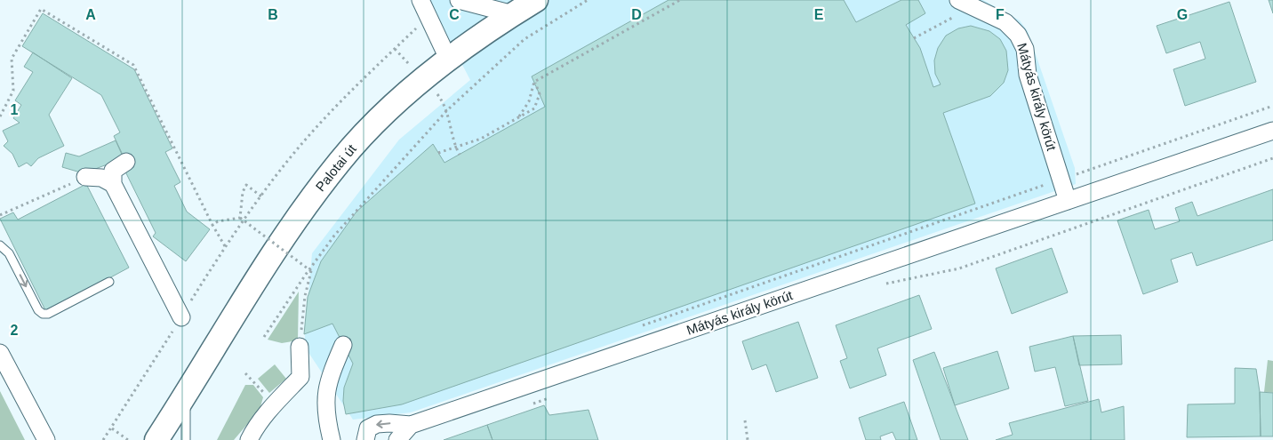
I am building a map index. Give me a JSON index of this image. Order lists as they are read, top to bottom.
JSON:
{
  "streets": {
    "main road": ["Palotai út"],
    "street": ["Mátyás király körút"]
  },
  "grid": {
    "columns": [
      "A",
      "B",
      "C",
      "D",
      "E",
      "F",
      "G"
    ],
    "rows": ["1", "2"]
  }
}
